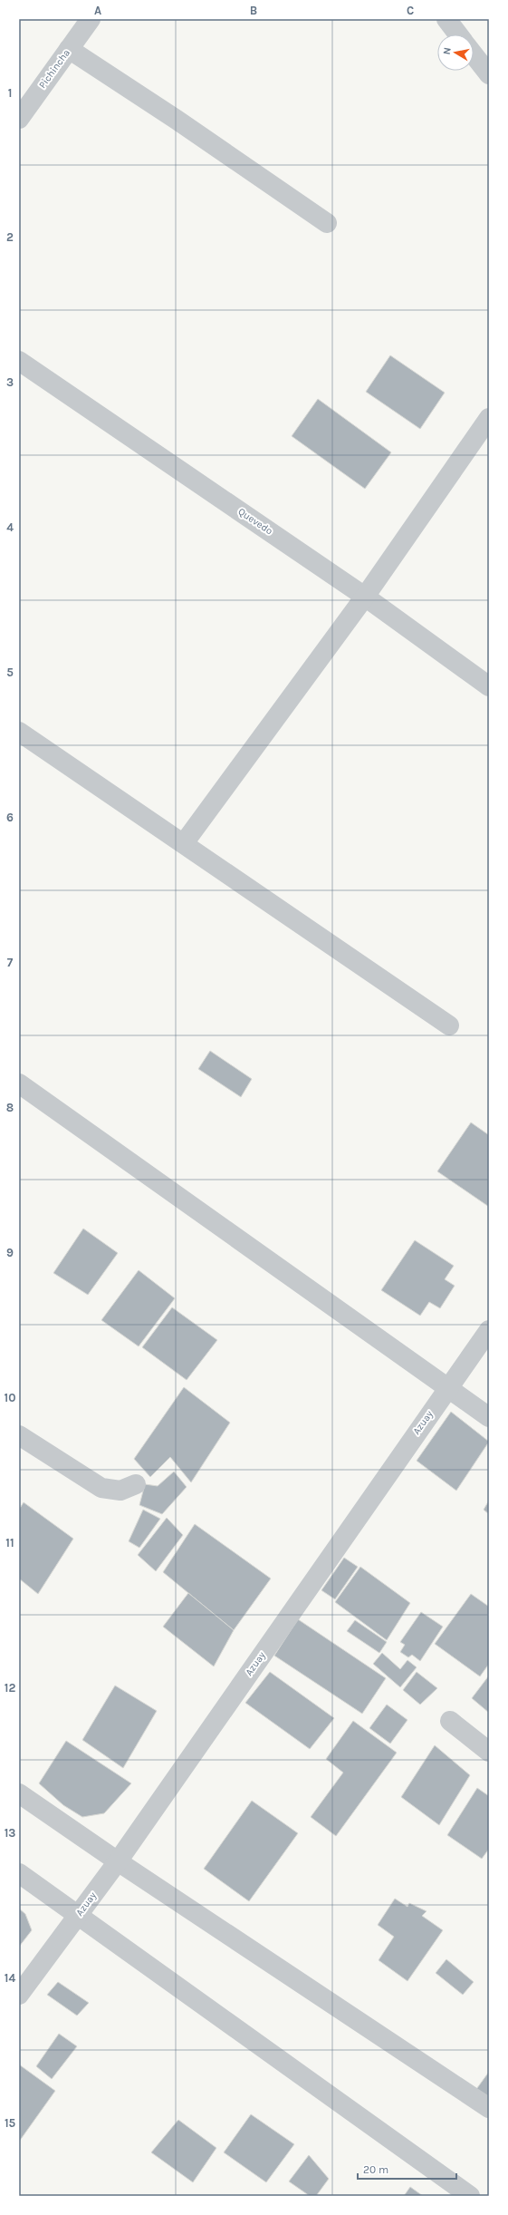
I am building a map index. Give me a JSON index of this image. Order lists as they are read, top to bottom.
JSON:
{
  "streets": {
    "street": ["Pichincha", "Quevedo", "Azuay"]
  },
  "scale_bar": "20 m",
  "north": "left",
  "grid": {
    "columns": ["A", "B", "C"],
    "rows": [
      "1",
      "2",
      "3",
      "4",
      "5",
      "6",
      "7",
      "8",
      "9",
      "10",
      "11",
      "12",
      "13",
      "14",
      "15"
    ]
  }
}
